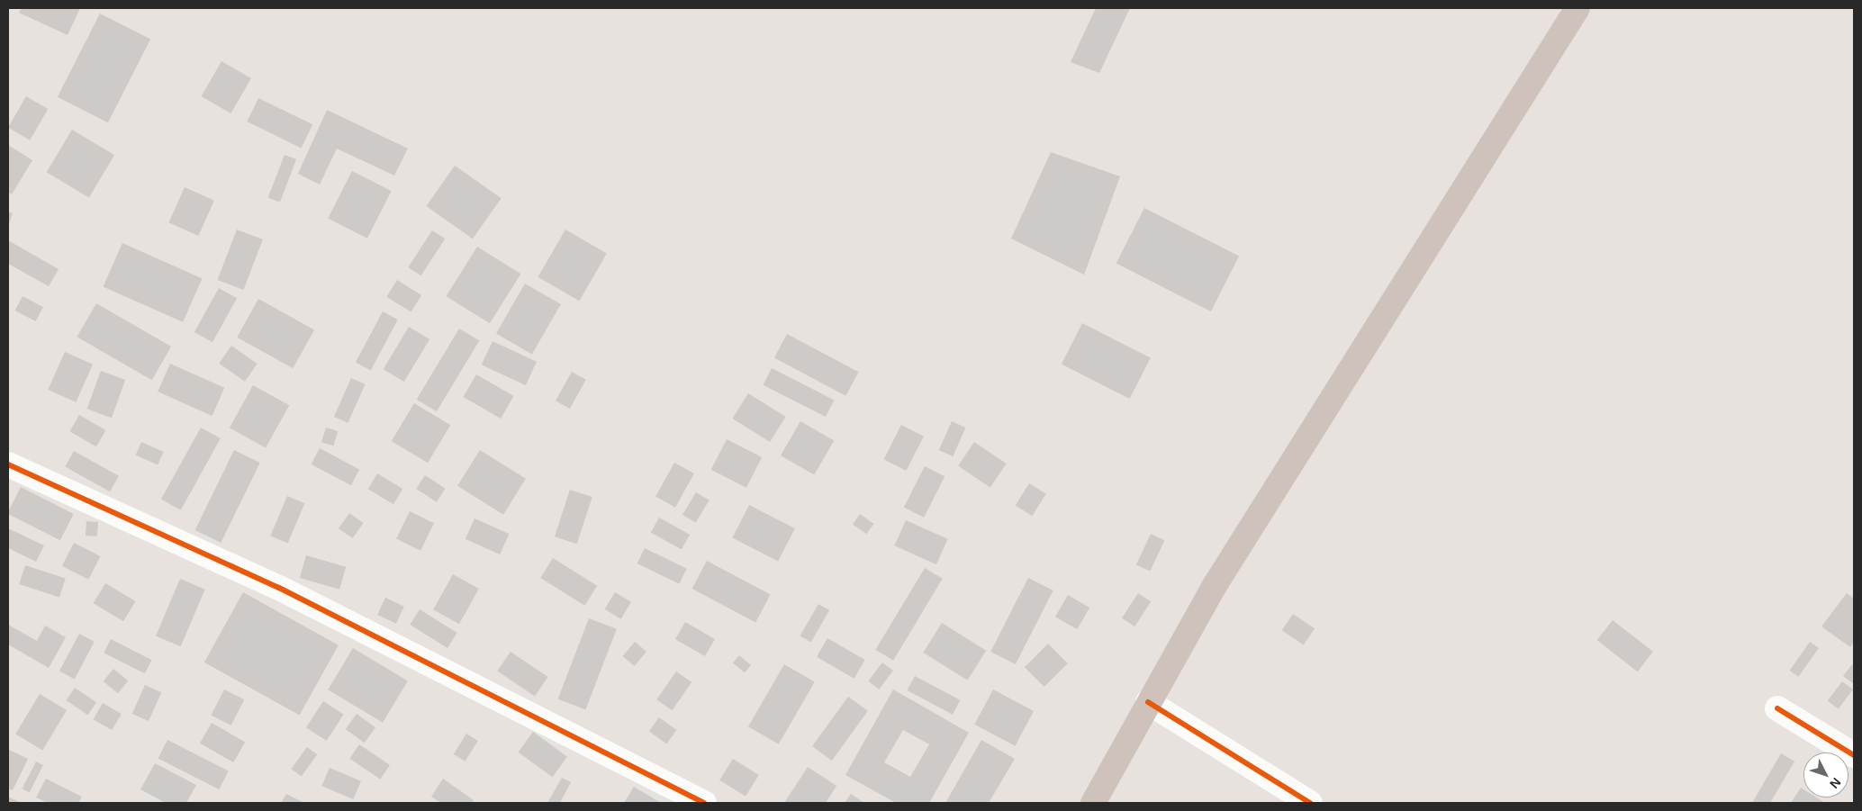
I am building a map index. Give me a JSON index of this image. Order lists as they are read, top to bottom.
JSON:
{
  "north": "bottom right"
}
